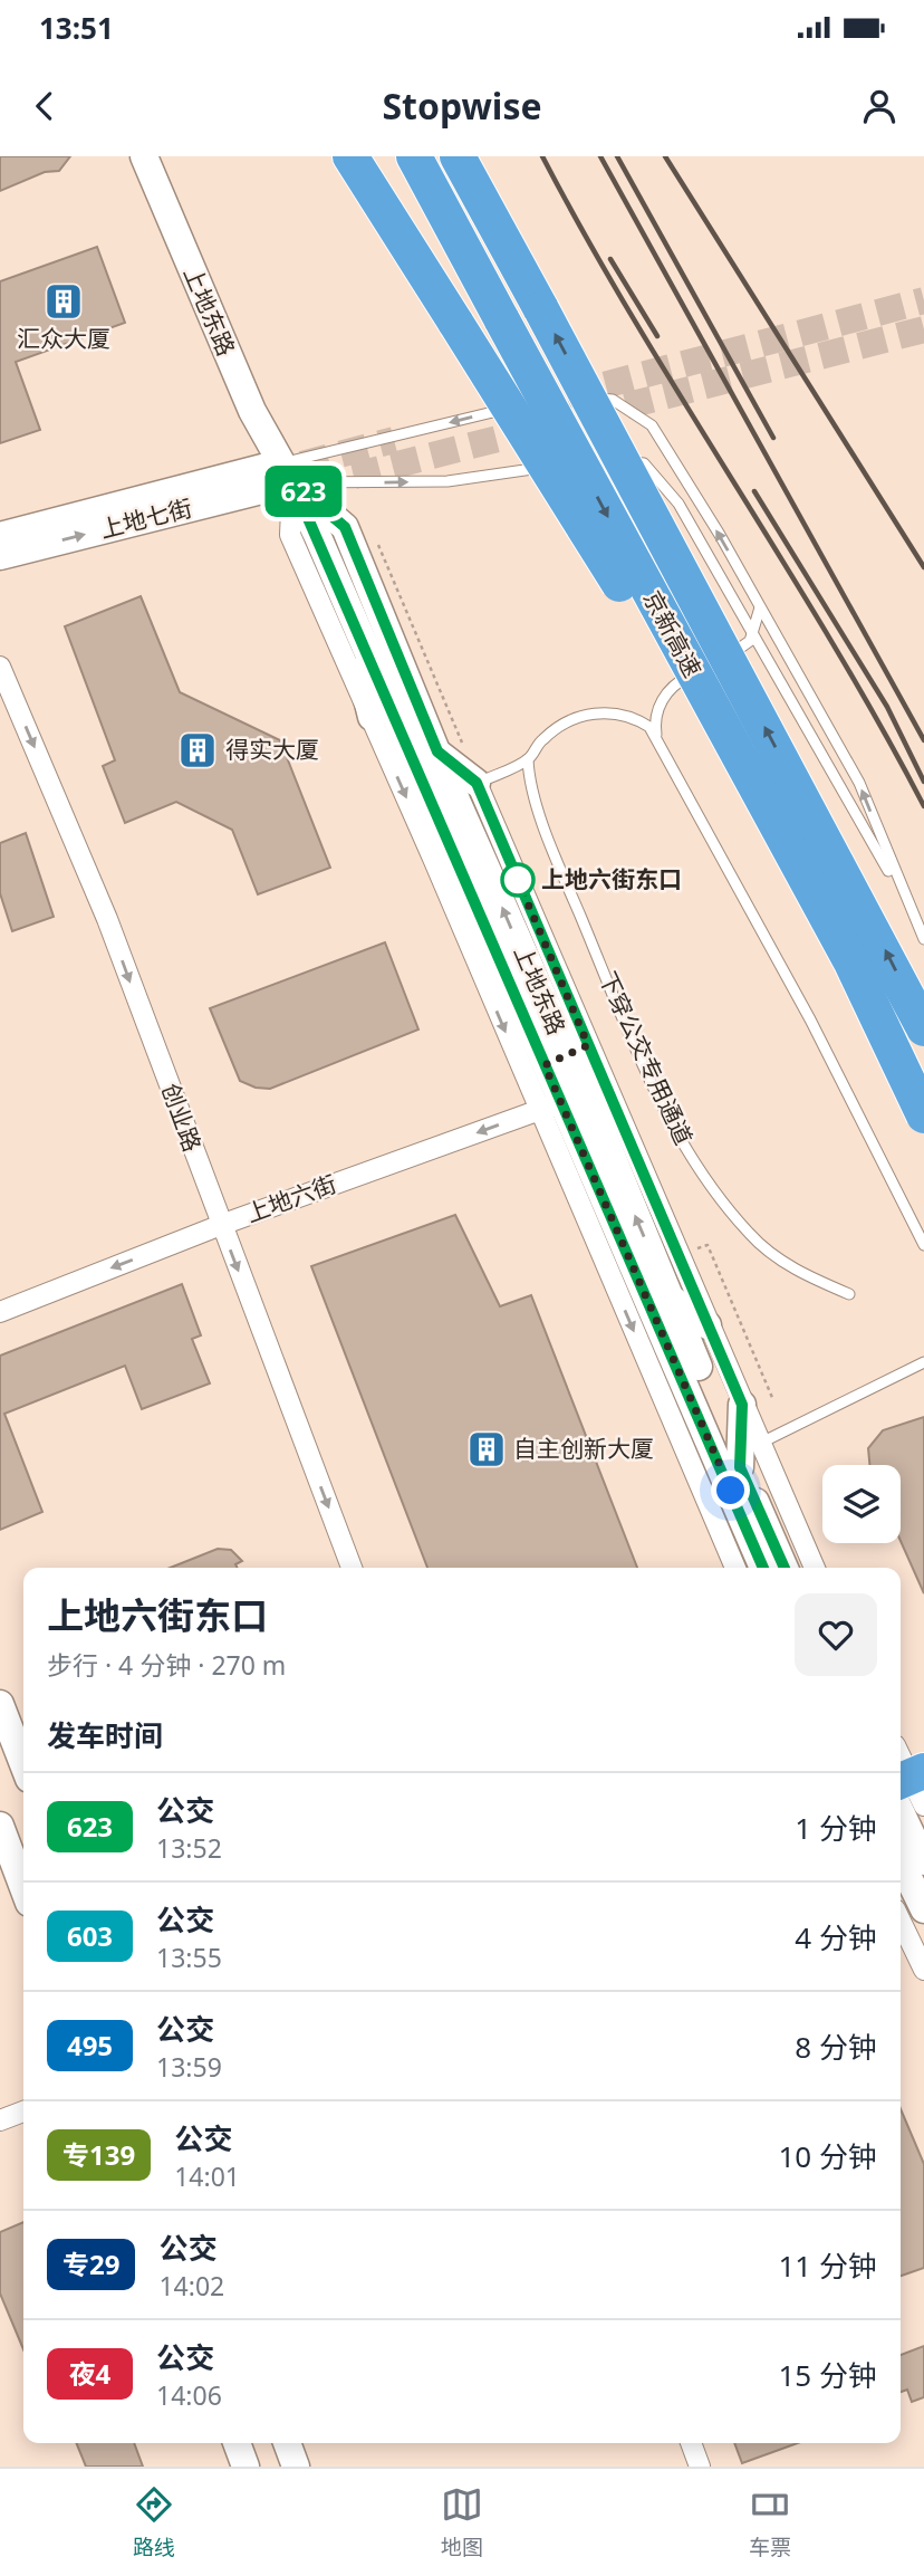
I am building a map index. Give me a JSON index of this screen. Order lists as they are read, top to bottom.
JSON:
{
  "streets": {
    "highway": ["京新高速"],
    "main road": ["上地东路", "上地七街"],
    "street": ["创业路", "上地六街"],
    "lane": ["下穿公交专用通道"]
  },
  "crossings": [
    ["上地东路", "上地七街"],
    ["上地东路", "上地六街"],
    ["创业路", "上地六街"]
  ],
  "one_way": ["创业路", "上地六街"],
  "places": {
    "building": ["汇众大厦", "得实大厦", "自主创新大厦"],
    "other": ["上地六街东口"]
  },
  "lines": ["bus line 623"],
  "page": {
    "status": "13:51",
    "header": "Stopwise",
    "on_map": "623",
    "heading": [
      ["上地六街东口", "步行 · 4 分钟 · 270 m"],
      "发车时间"
    ],
    "list": [
      {
        "mark": "623",
        "name": "公交",
        "note": "13:52",
        "value": "1 分钟"
      },
      {
        "mark": "603",
        "name": "公交",
        "note": "13:55",
        "value": "4 分钟"
      },
      {
        "mark": "495",
        "name": "公交",
        "note": "13:59",
        "value": "8 分钟"
      },
      {
        "mark": "专139",
        "name": "公交",
        "note": "14:01",
        "value": "10 分钟"
      },
      {
        "mark": "专29",
        "name": "公交",
        "note": "14:02",
        "value": "11 分钟"
      },
      {
        "mark": "夜4",
        "name": "公交",
        "note": "14:06",
        "value": "15 分钟"
      }
    ],
    "tabs": ["路线", "地图", "车票"]
  }
}
